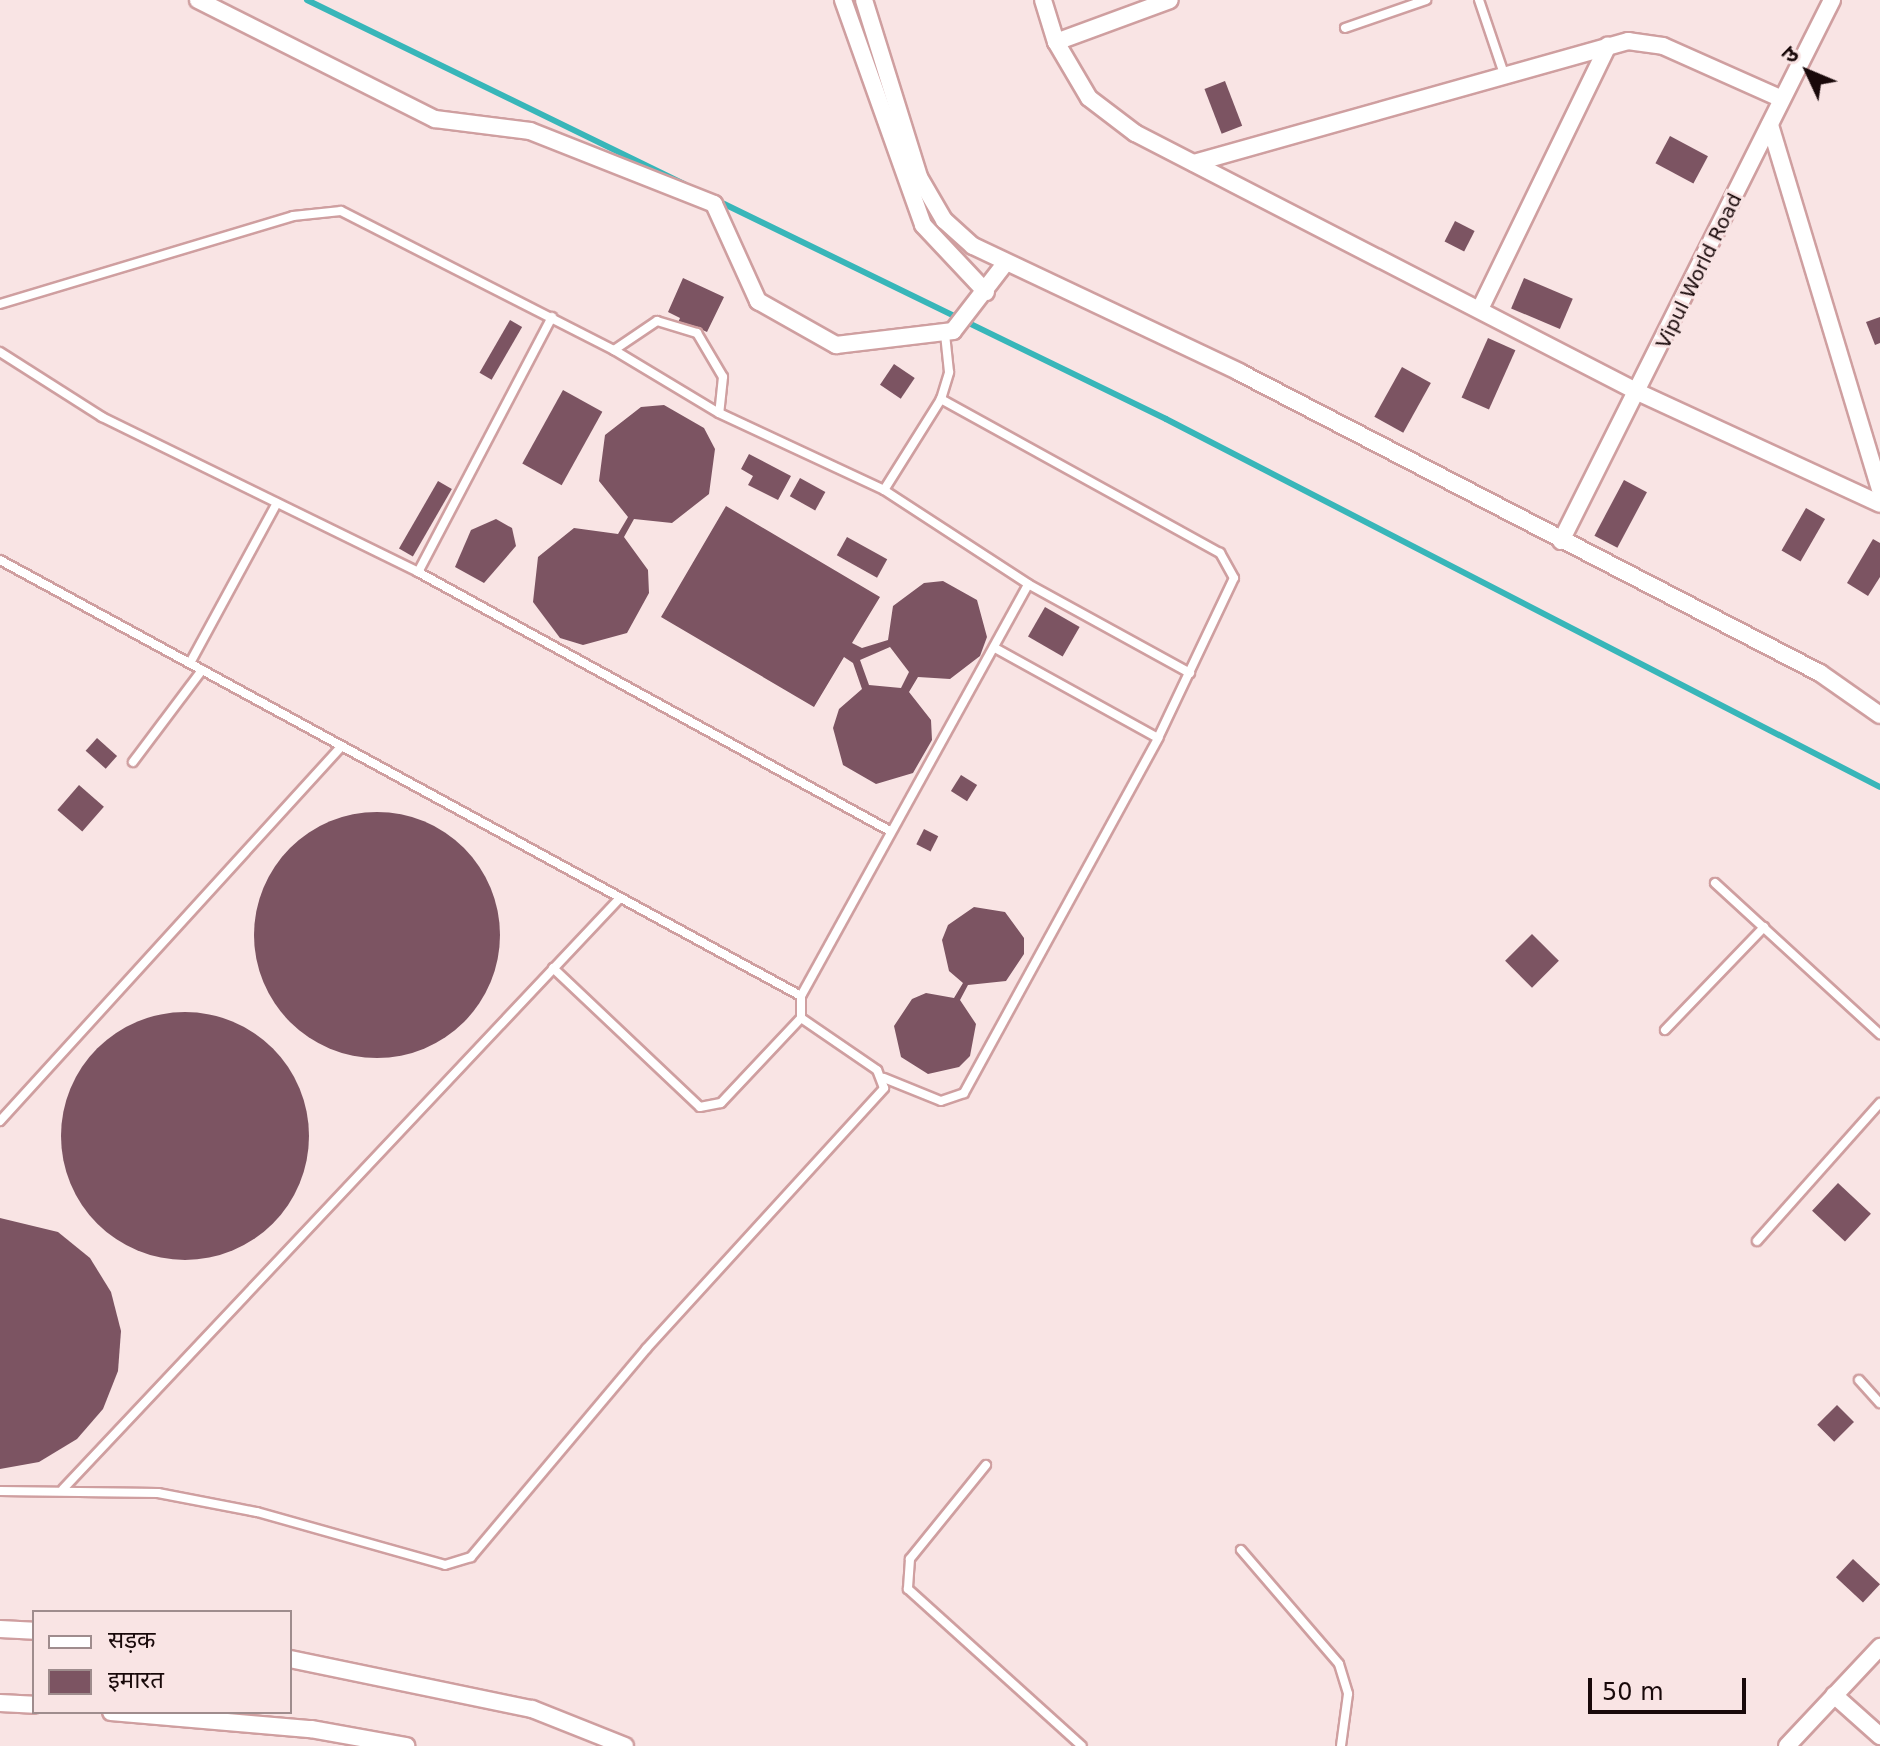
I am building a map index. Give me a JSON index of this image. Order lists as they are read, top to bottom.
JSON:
{
  "streets": {
    "street": ["Vipul World Road"]
  },
  "legend": ["सड़क", "इमारत"],
  "scale_bar": "50 m",
  "north": "top left"
}
